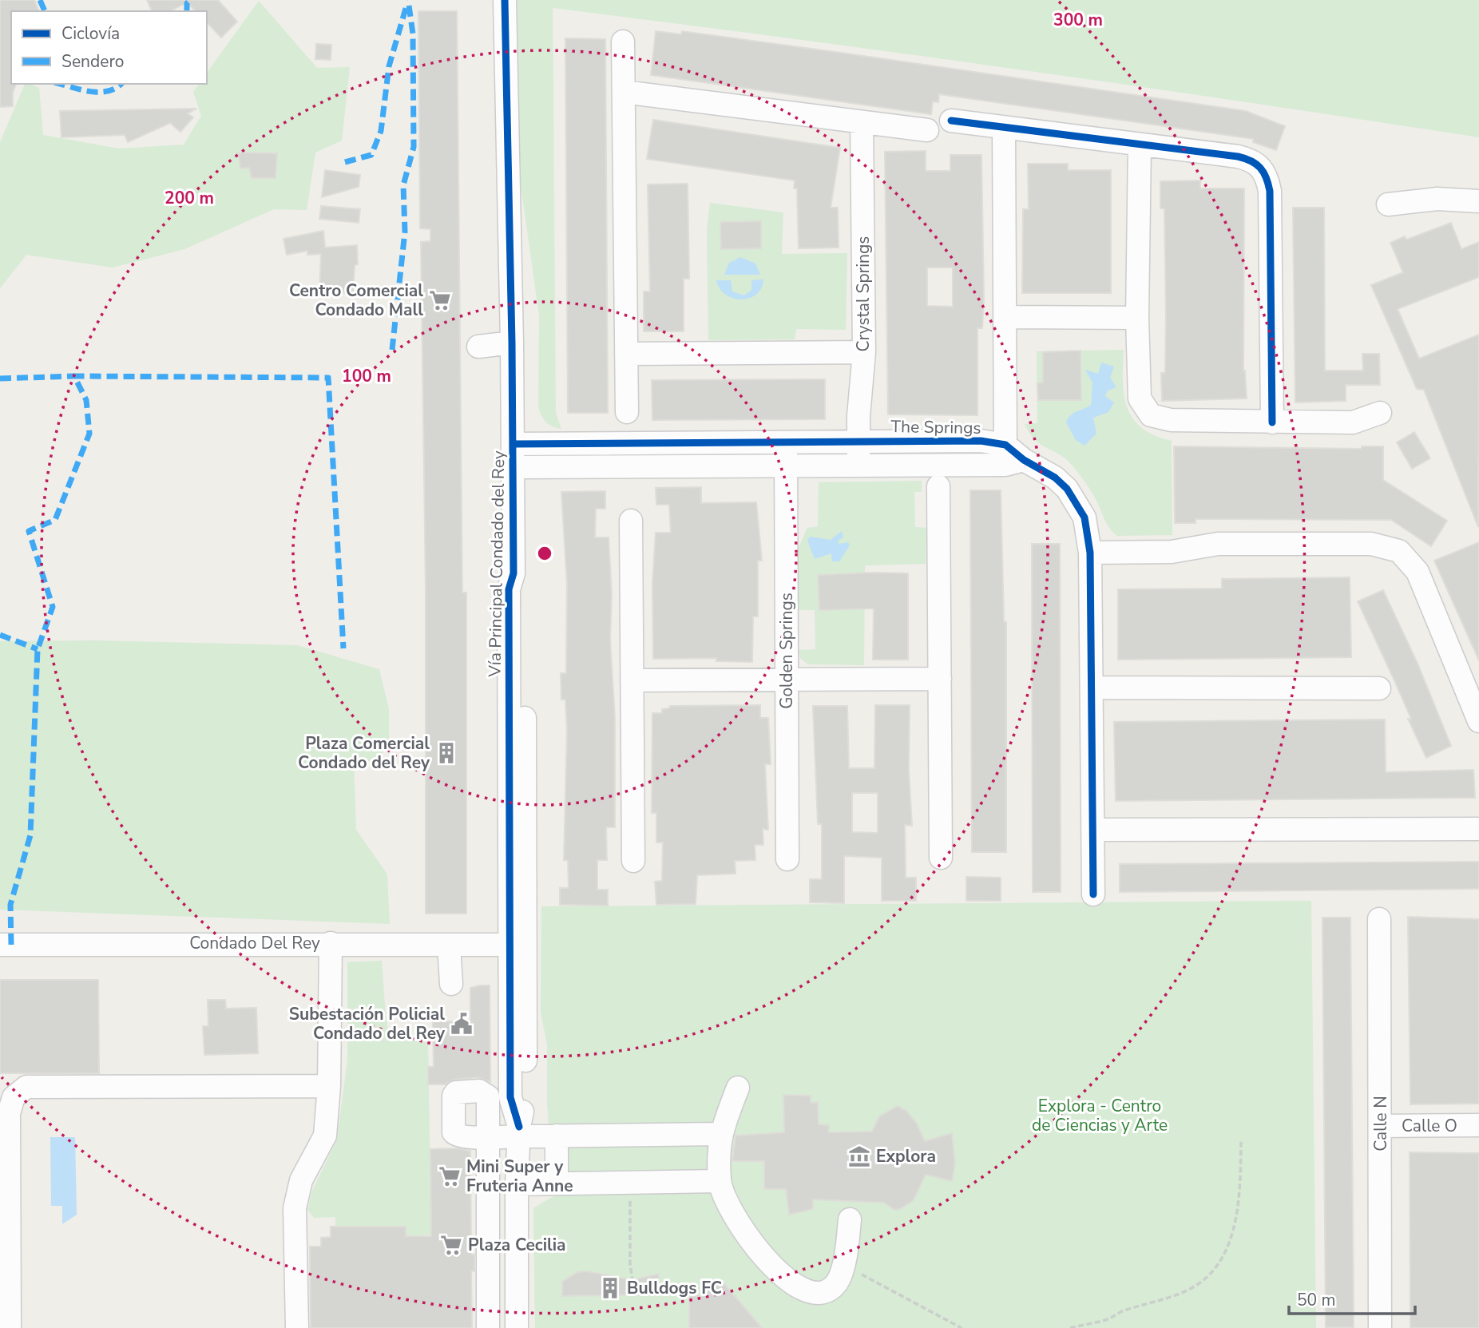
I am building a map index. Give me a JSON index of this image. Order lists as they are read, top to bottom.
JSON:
{
  "streets": {
    "street": [
      "Crystal Springs",
      "The Springs",
      "Vía Principal Condado del Rey",
      "Golden Springs",
      "Condado Del Rey",
      "Calle N",
      "Calle O"
    ]
  },
  "crossings": [
    ["Crystal Springs", "The Springs"],
    ["The Springs", "Vía Principal Condado del Rey"],
    ["The Springs", "Golden Springs"],
    ["Vía Principal Condado del Rey", "Condado Del Rey"],
    ["Calle N", "Calle O"]
  ],
  "parks": ["Explora - Centro de Ciencias y Arte"],
  "places": {
    "supermarket": ["Centro Comercial Condado Mall", "Mini Super y Fruteria Anne", "Plaza Cecilia"],
    "building": ["Plaza Comercial Condado del Rey", "Bulldogs FC"],
    "public building": ["Subestación Policial Condado del Rey"],
    "museum": ["Explora"]
  },
  "legend": ["Ciclovía", "Sendero"],
  "scale_bar": "50 m",
  "rings": ["300 m", "200 m", "100 m"]
}
